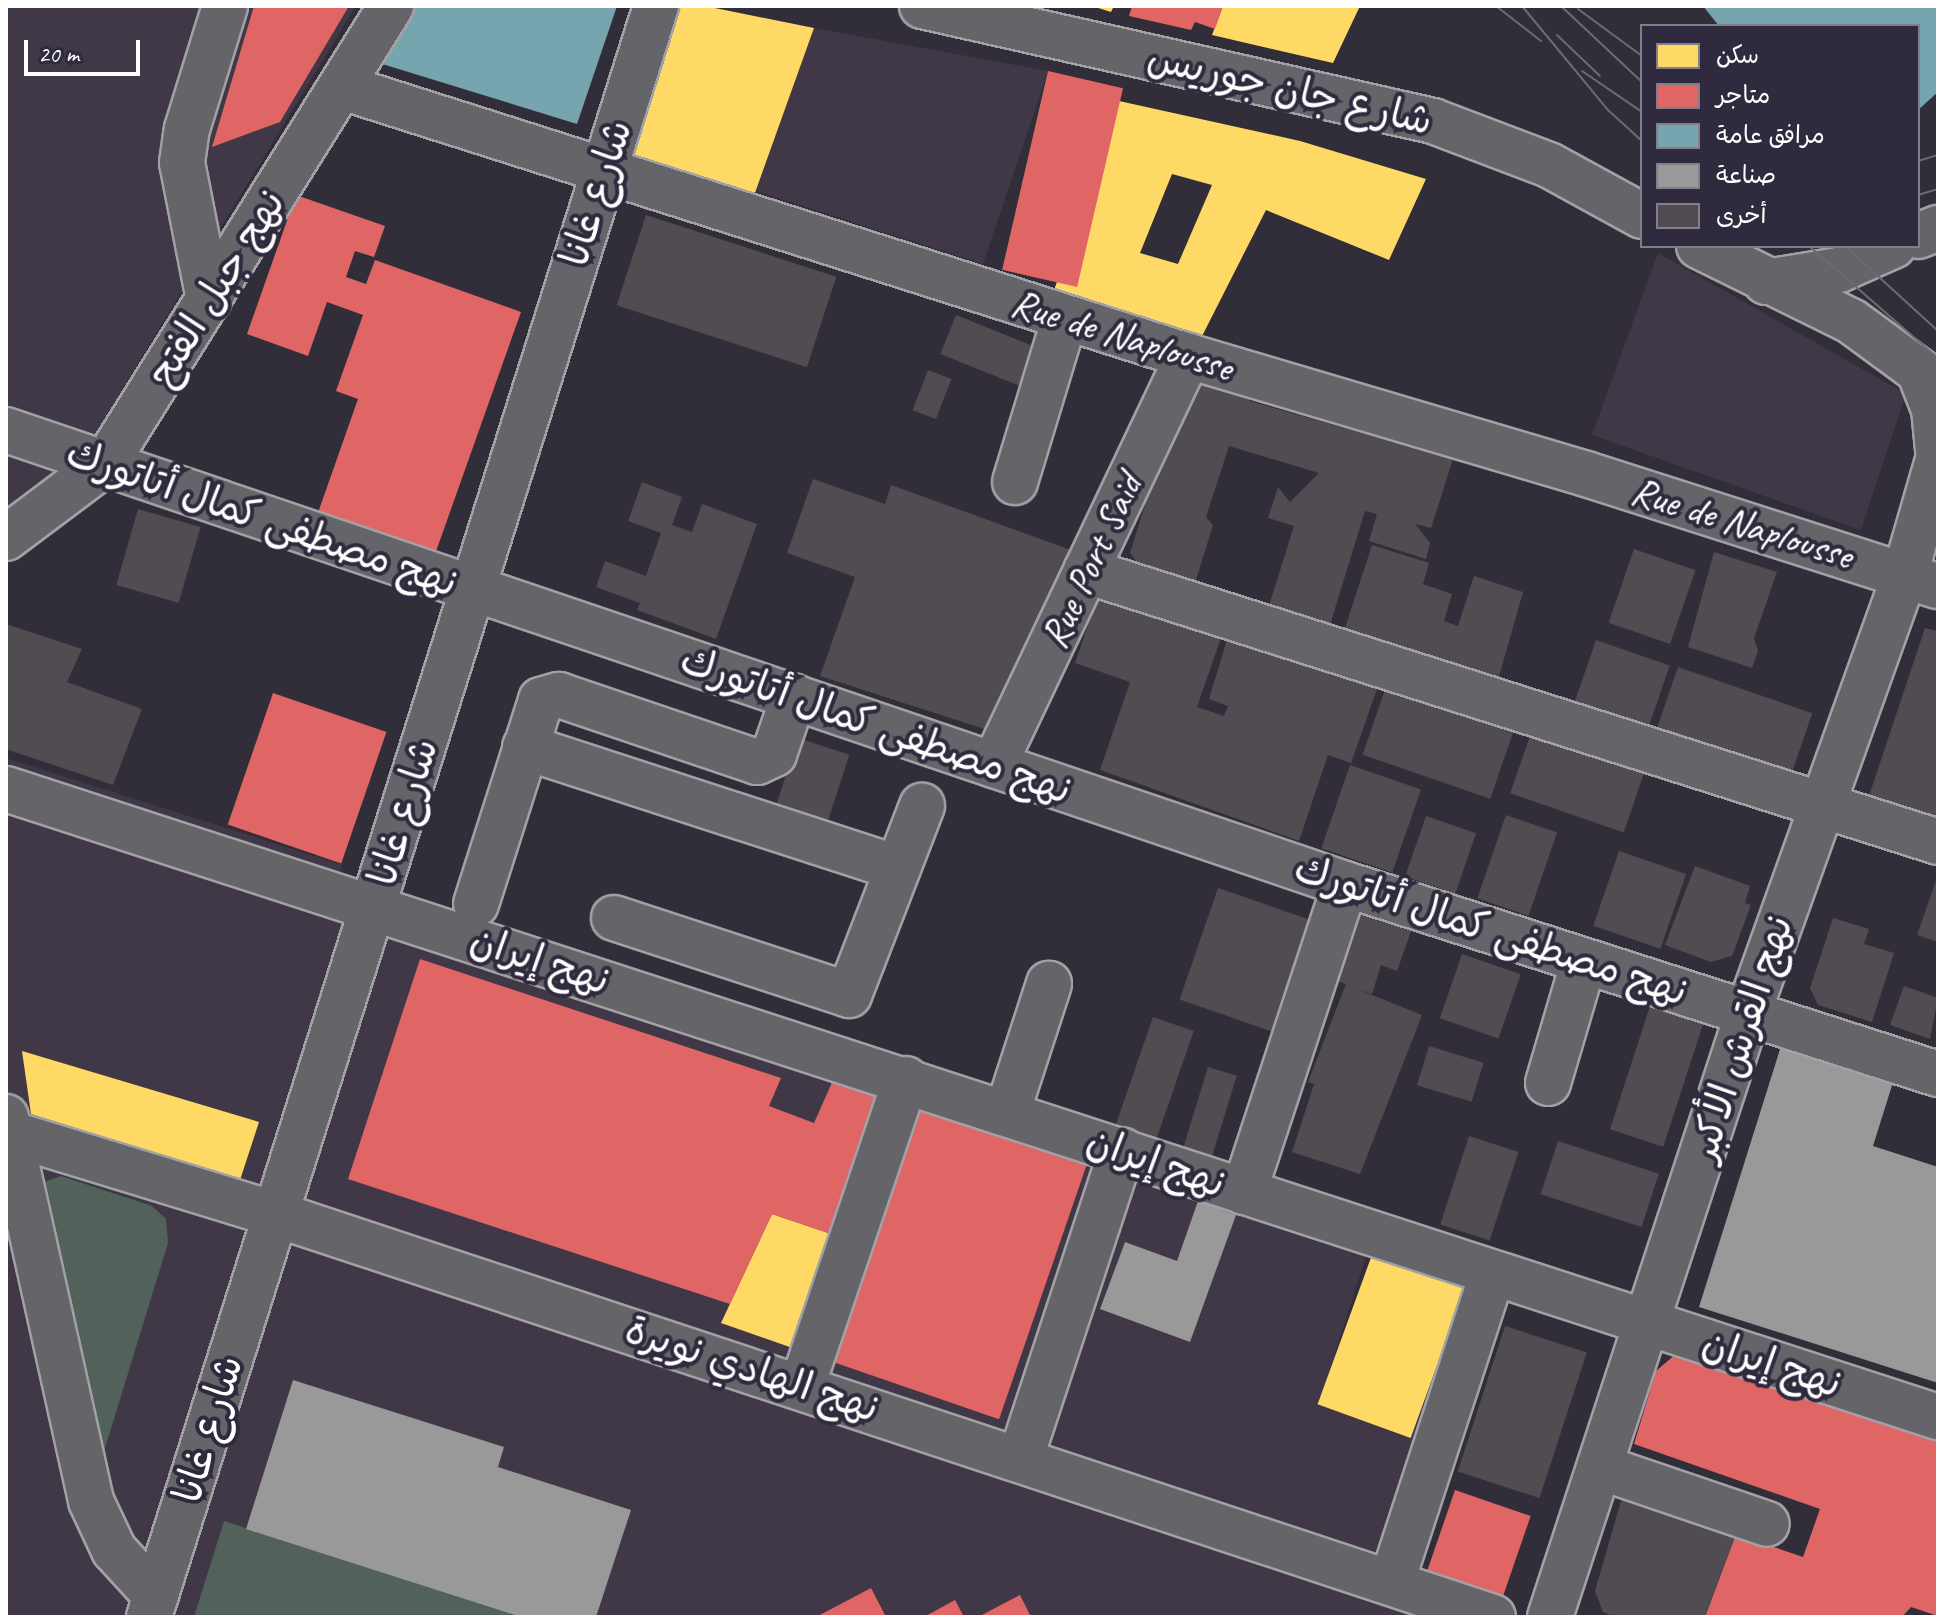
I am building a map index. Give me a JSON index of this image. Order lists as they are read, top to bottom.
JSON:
{
  "streets": {
    "street": [
      "شارع جان جوريس",
      "شارع غانا",
      "نهج جبل الفتح",
      "Rue de Naplousse",
      "نهج مصطفى كمال أتاتورك",
      "Rue Port Said",
      "نهج إيران",
      "نهج القرش الأكبر",
      "نهج الهادي نويرة"
    ]
  },
  "crossings": [
    ["شارع غانا", "Rue de Naplousse"],
    ["شارع غانا", "نهج مصطفى كمال أتاتورك"],
    ["شارع غانا", "نهج إيران"],
    ["شارع غانا", "نهج الهادي نويرة"],
    ["نهج جبل الفتح", "Rue de Naplousse"],
    ["نهج جبل الفتح", "نهج مصطفى كمال أتاتورك"],
    ["Rue de Naplousse", "Rue Port Said"],
    ["Rue de Naplousse", "نهج القرش الأكبر"],
    ["نهج مصطفى كمال أتاتورك", "Rue Port Said"],
    ["نهج مصطفى كمال أتاتورك", "نهج القرش الأكبر"],
    ["نهج إيران", "نهج القرش الأكبر"]
  ],
  "legend": [
    "سكن",
    "متاجر",
    "مرافق عامة",
    "صناعة",
    "أخرى"
  ],
  "scale_bar": "20 m"
}
